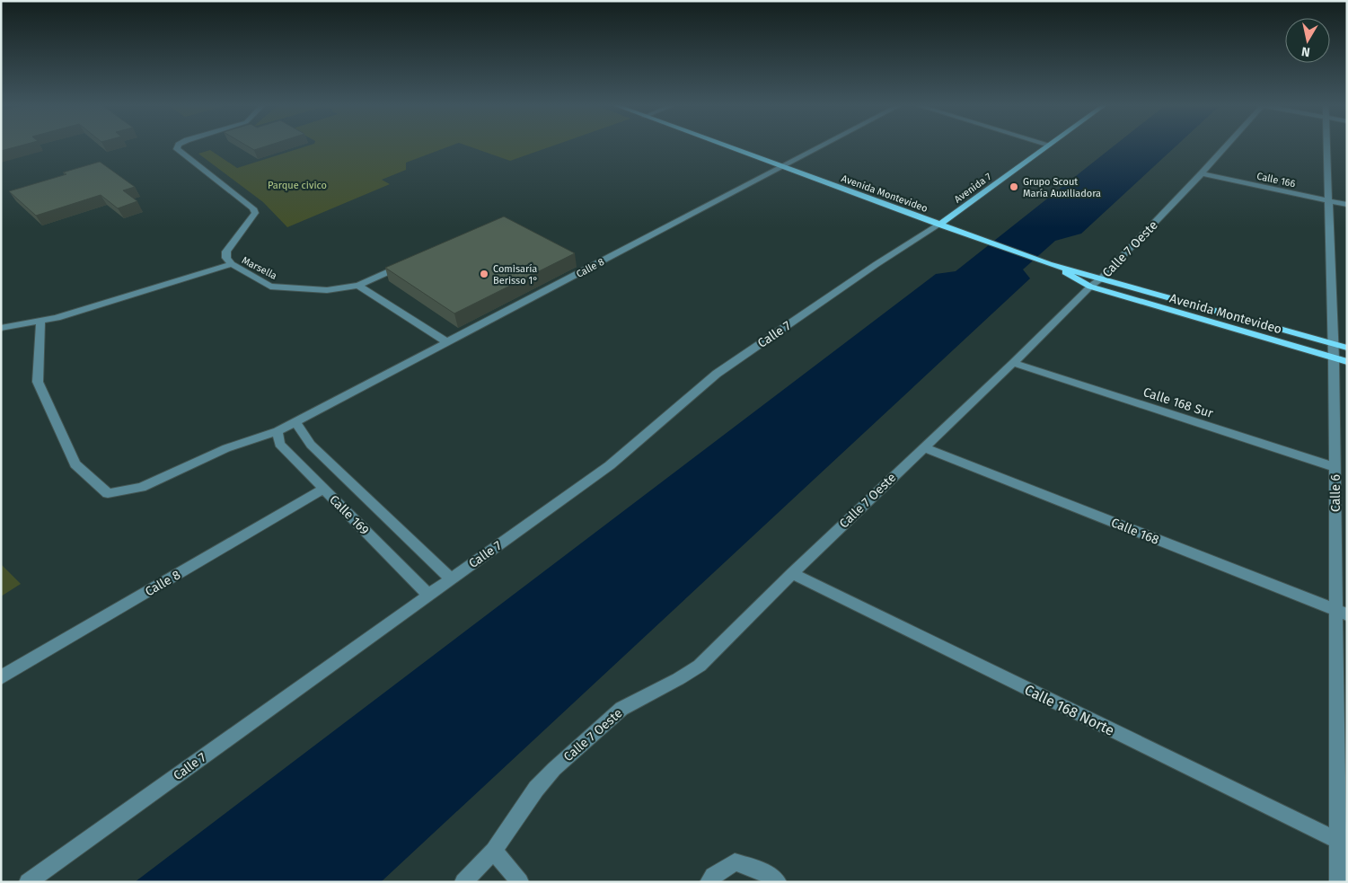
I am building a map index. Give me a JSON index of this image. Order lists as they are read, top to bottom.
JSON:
{
  "streets": {
    "main road": ["Avenida 7", "Avenida Montevideo"],
    "street": [
      "Calle 166",
      "Calle 7 Oeste",
      "Marsella",
      "Calle 8",
      "Calle 7",
      "Calle 168 Sur",
      "Calle 6",
      "Calle 169",
      "Calle 168",
      "Calle 168 Norte"
    ]
  },
  "crossings": [
    ["Calle 166", "Calle 7 Oeste"],
    ["Calle 166", "Calle 6"],
    ["Avenida 7", "Avenida Montevideo"],
    ["Avenida 7", "Calle 7"],
    ["Avenida Montevideo", "Calle 7 Oeste"],
    ["Avenida Montevideo", "Calle 8"],
    ["Avenida Montevideo", "Calle 7"],
    ["Avenida Montevideo", "Calle 6"],
    ["Calle 7 Oeste", "Calle 168 Sur"],
    ["Calle 7 Oeste", "Calle 168"],
    ["Calle 7 Oeste", "Calle 168 Norte"],
    ["Calle 8", "Calle 169"],
    ["Calle 7", "Calle 169"],
    ["Calle 168 Sur", "Calle 6"],
    ["Calle 6", "Calle 168"],
    ["Calle 6", "Calle 168 Norte"]
  ],
  "parks": ["Parque civico"],
  "places": ["Grupo Scout María Auxiliadora", "Comisaría Berisso 1°"],
  "north": "bottom"
}
